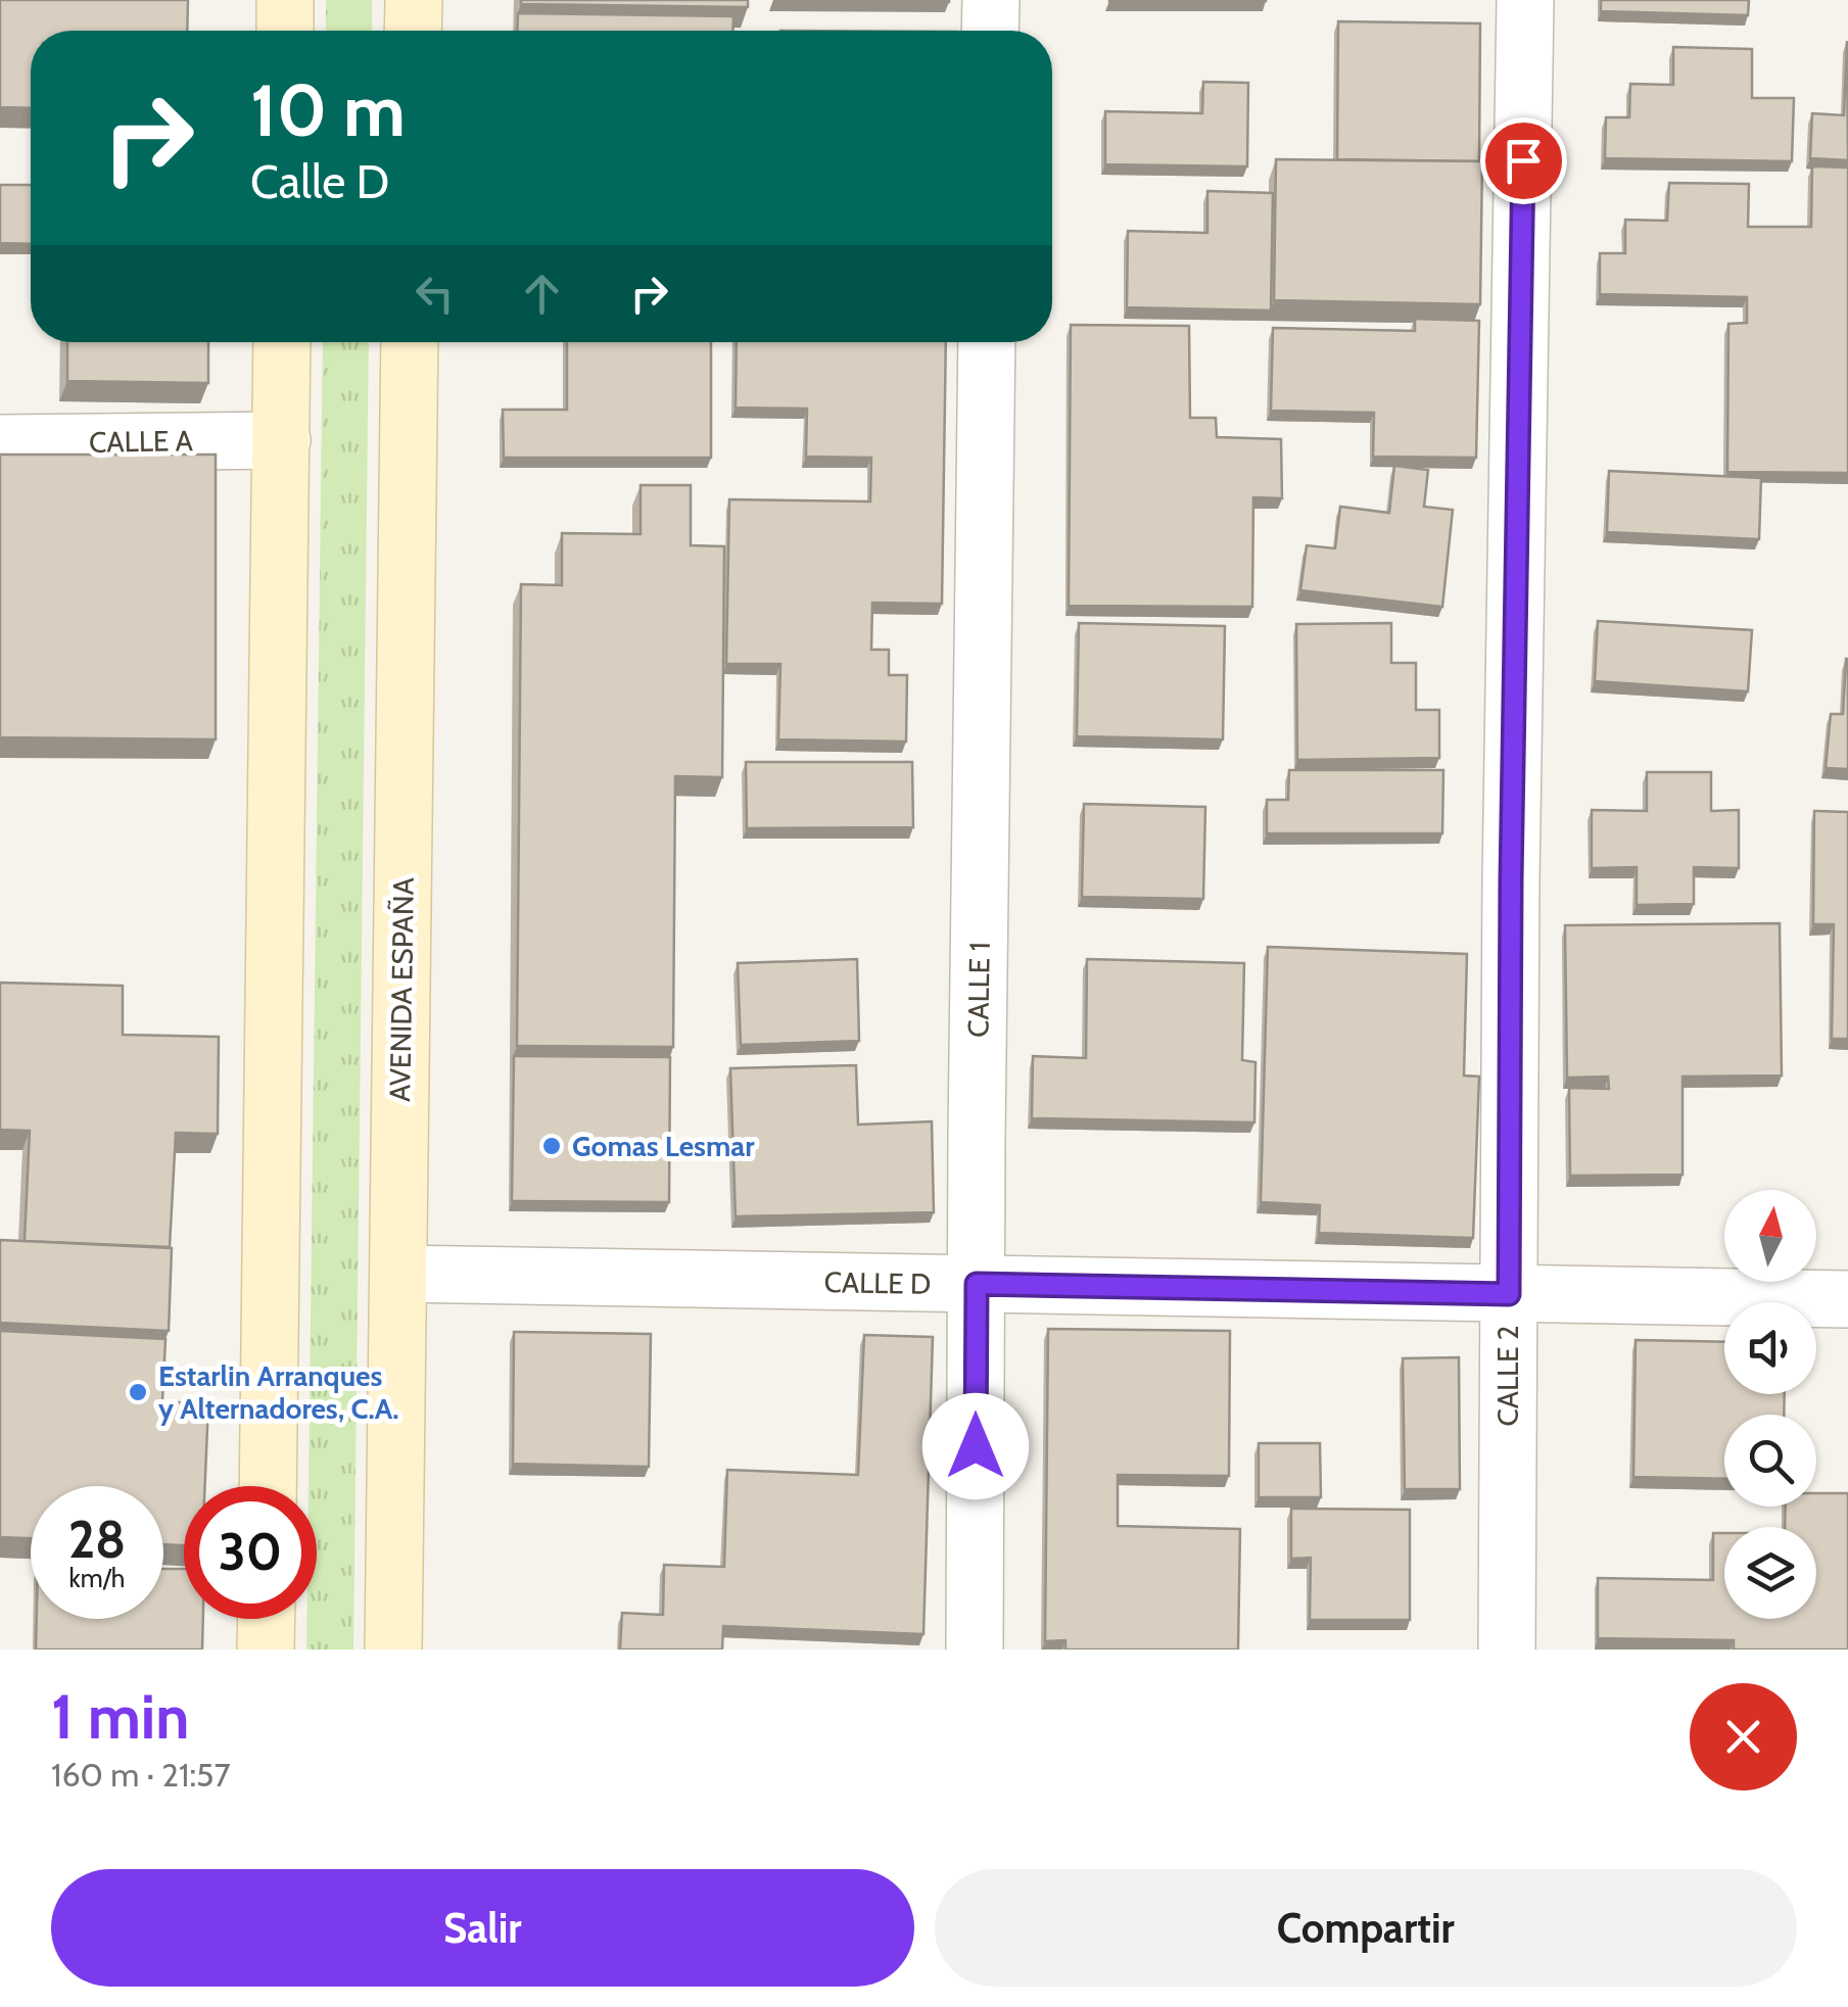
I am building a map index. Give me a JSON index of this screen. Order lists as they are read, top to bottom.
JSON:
{
  "streets": {
    "main road": ["AVENIDA ESPAÑA"],
    "street": [
      "CALLE A",
      "CALLE 1",
      "CALLE D",
      "CALLE 2"
    ]
  },
  "crossings": [
    ["AVENIDA ESPAÑA", "CALLE D"],
    ["CALLE 1", "CALLE D"],
    ["CALLE D", "CALLE 2"]
  ],
  "places": ["Gomas Lesmar", "Estarlin Arranques y Alternadores, C.A."],
  "north": "top",
  "page": {
    "turn": ["10 m", "Calle D"],
    "speed": "28 km/h",
    "limit": "30",
    "heading": ["1 min", "160 m · 21:57"],
    "buttons": ["Salir", "Compartir"]
  }
}
